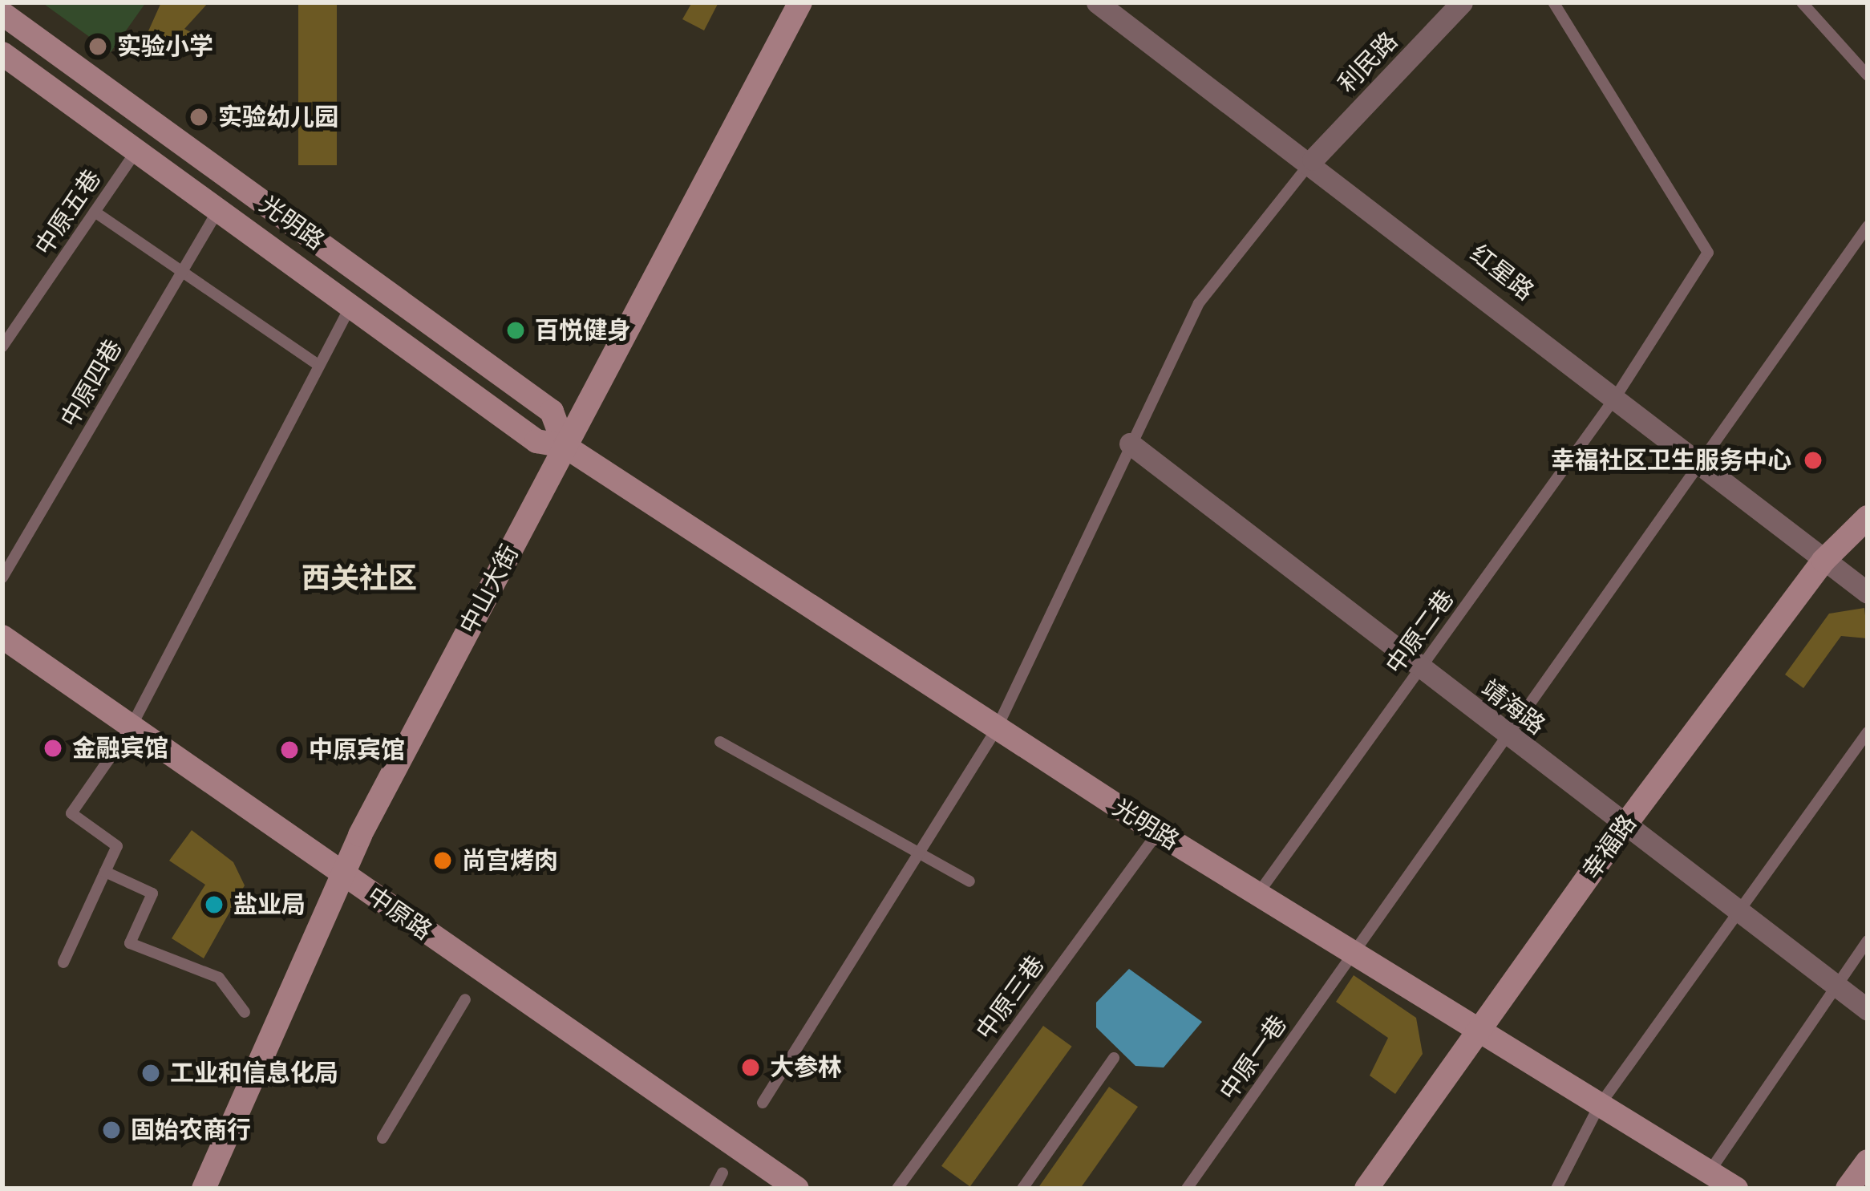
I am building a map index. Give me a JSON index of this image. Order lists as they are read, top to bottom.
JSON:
{
  "streets": {
    "street": [
      "利民路",
      "光明路",
      "红星路",
      "中山大街",
      "靖海路",
      "幸福路",
      "中原路"
    ],
    "lane": [
      "中原五巷",
      "中原四巷",
      "中原二巷",
      "中原三巷",
      "中原一巷"
    ]
  },
  "crossings": [
    ["利民路", "红星路"],
    ["中原五巷", "光明路"],
    ["光明路", "中原四巷"],
    ["光明路", "中山大街"],
    ["光明路", "中原二巷"],
    ["光明路", "幸福路"],
    ["光明路", "中原三巷"],
    ["光明路", "中原一巷"],
    ["红星路", "中原二巷"],
    ["红星路", "幸福路"],
    ["红星路", "中原一巷"],
    ["中山大街", "中原路"],
    ["中原二巷", "靖海路"],
    ["靖海路", "幸福路"],
    ["靖海路", "中原一巷"]
  ],
  "districts": ["西关社区"],
  "places": [
    "实验小学",
    "实验幼儿园",
    "百悦健身",
    "幸福社区卫生服务中心",
    "金融宾馆",
    "中原宾馆",
    "尚宫烤肉",
    "盐业局",
    "大参林",
    "工业和信息化局",
    "固始农商行"
  ]
}
